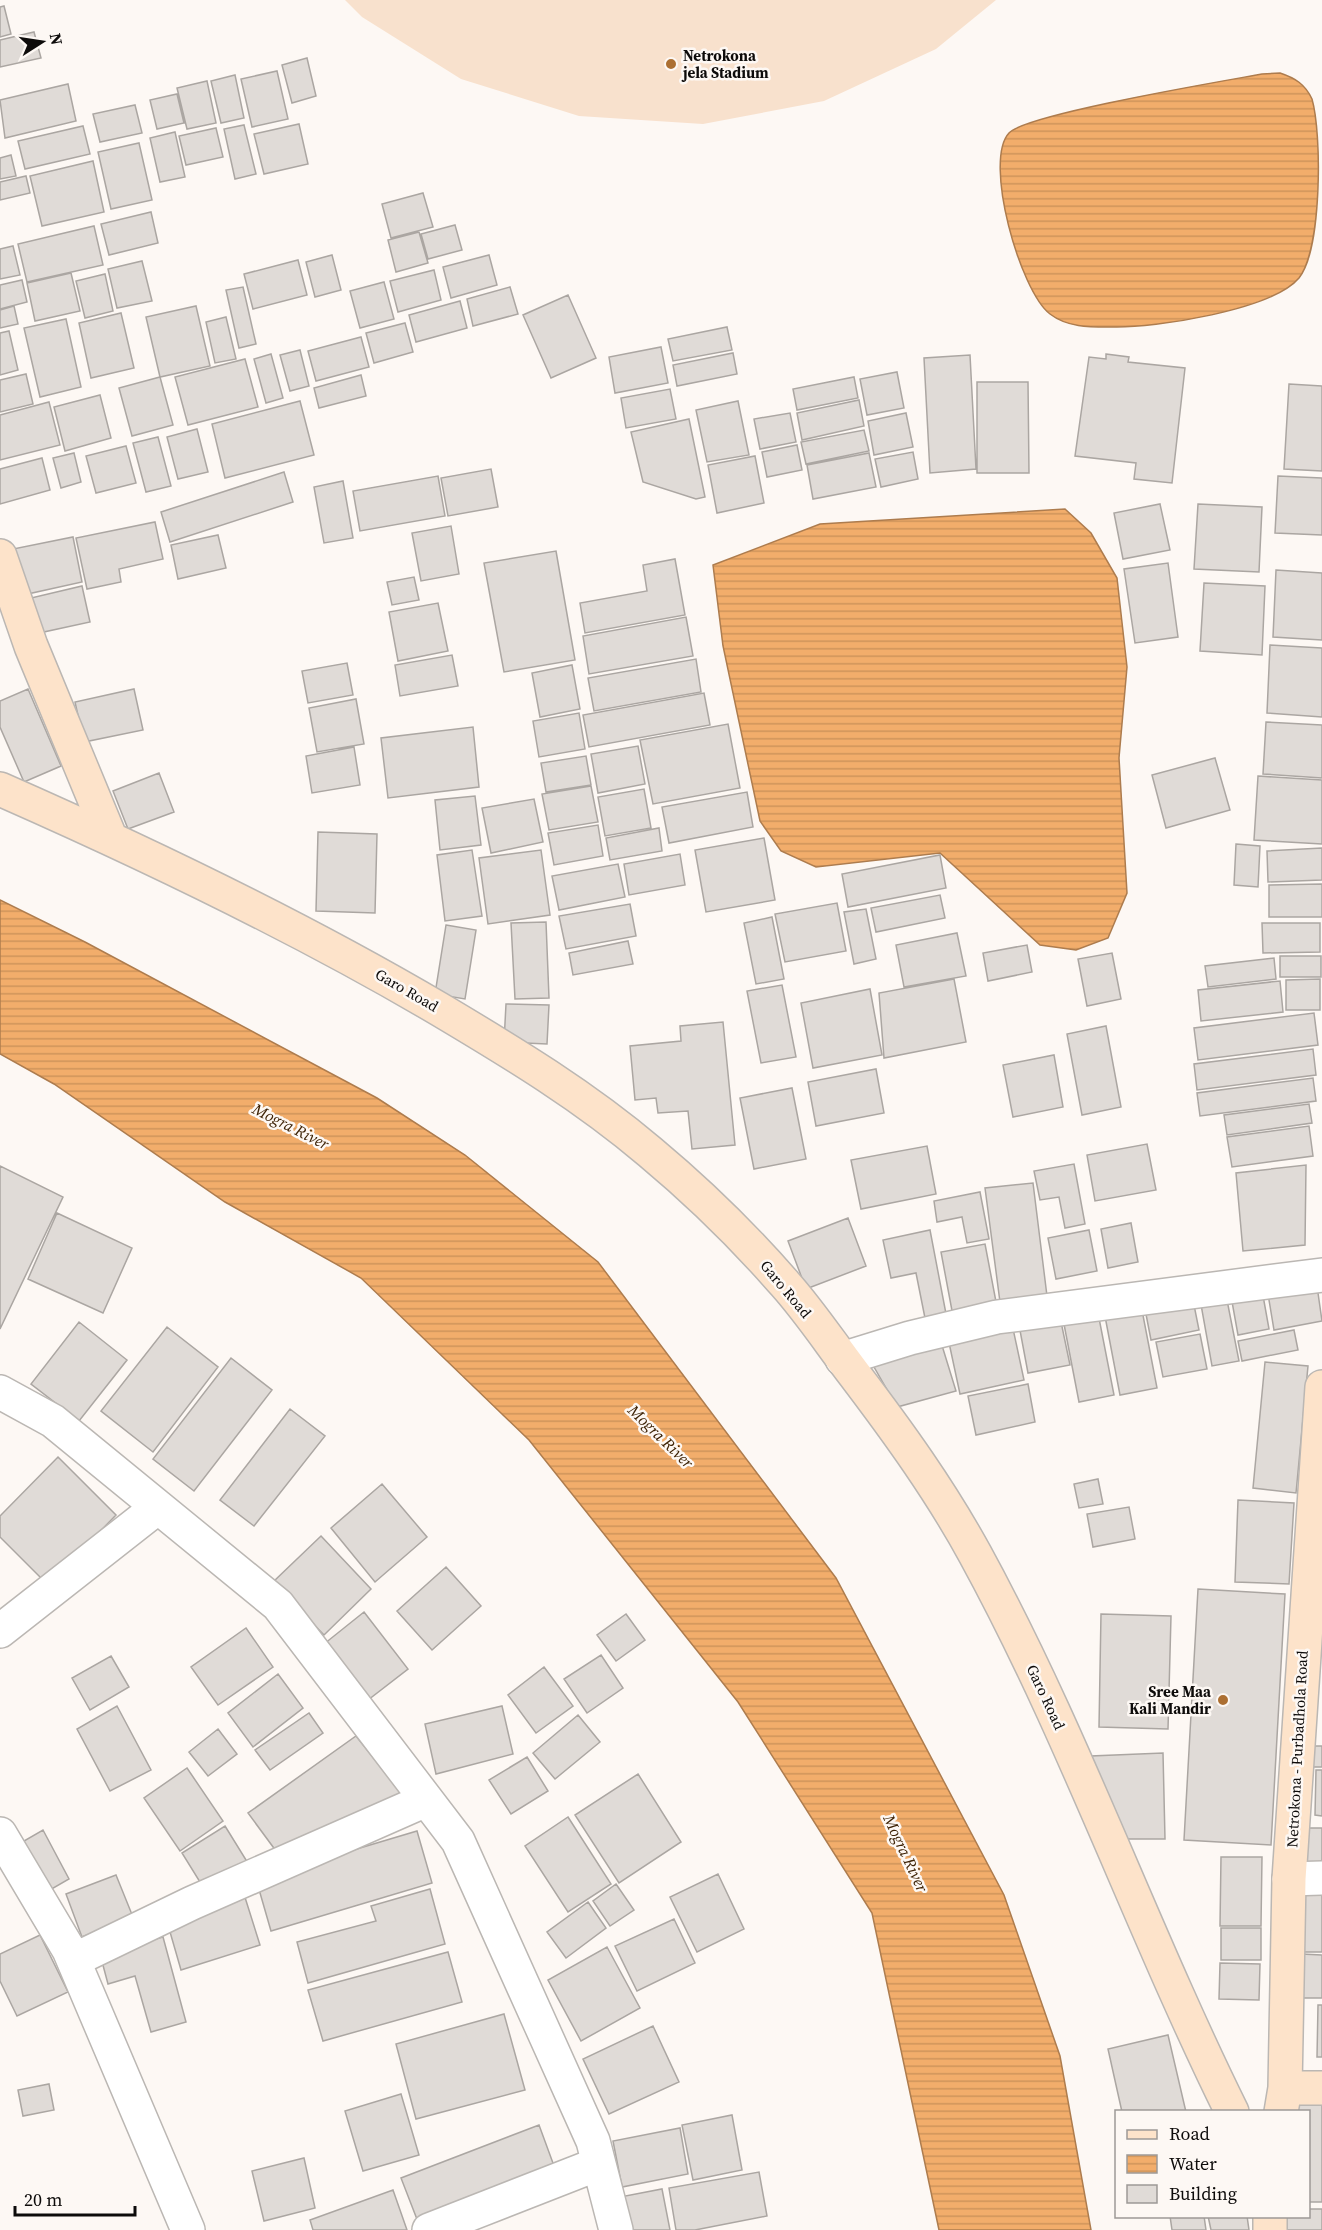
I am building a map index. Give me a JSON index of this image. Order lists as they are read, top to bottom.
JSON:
{
  "streets": {
    "street": ["Garo Road", "Netrokona - Purbadhola Road"]
  },
  "water": ["Mogra River"],
  "places": ["Netrokona jela Stadium", "Sree Maa Kali Mandir"],
  "legend": ["Road", "Water", "Building"],
  "scale_bar": "20 m",
  "north": "right"
}
